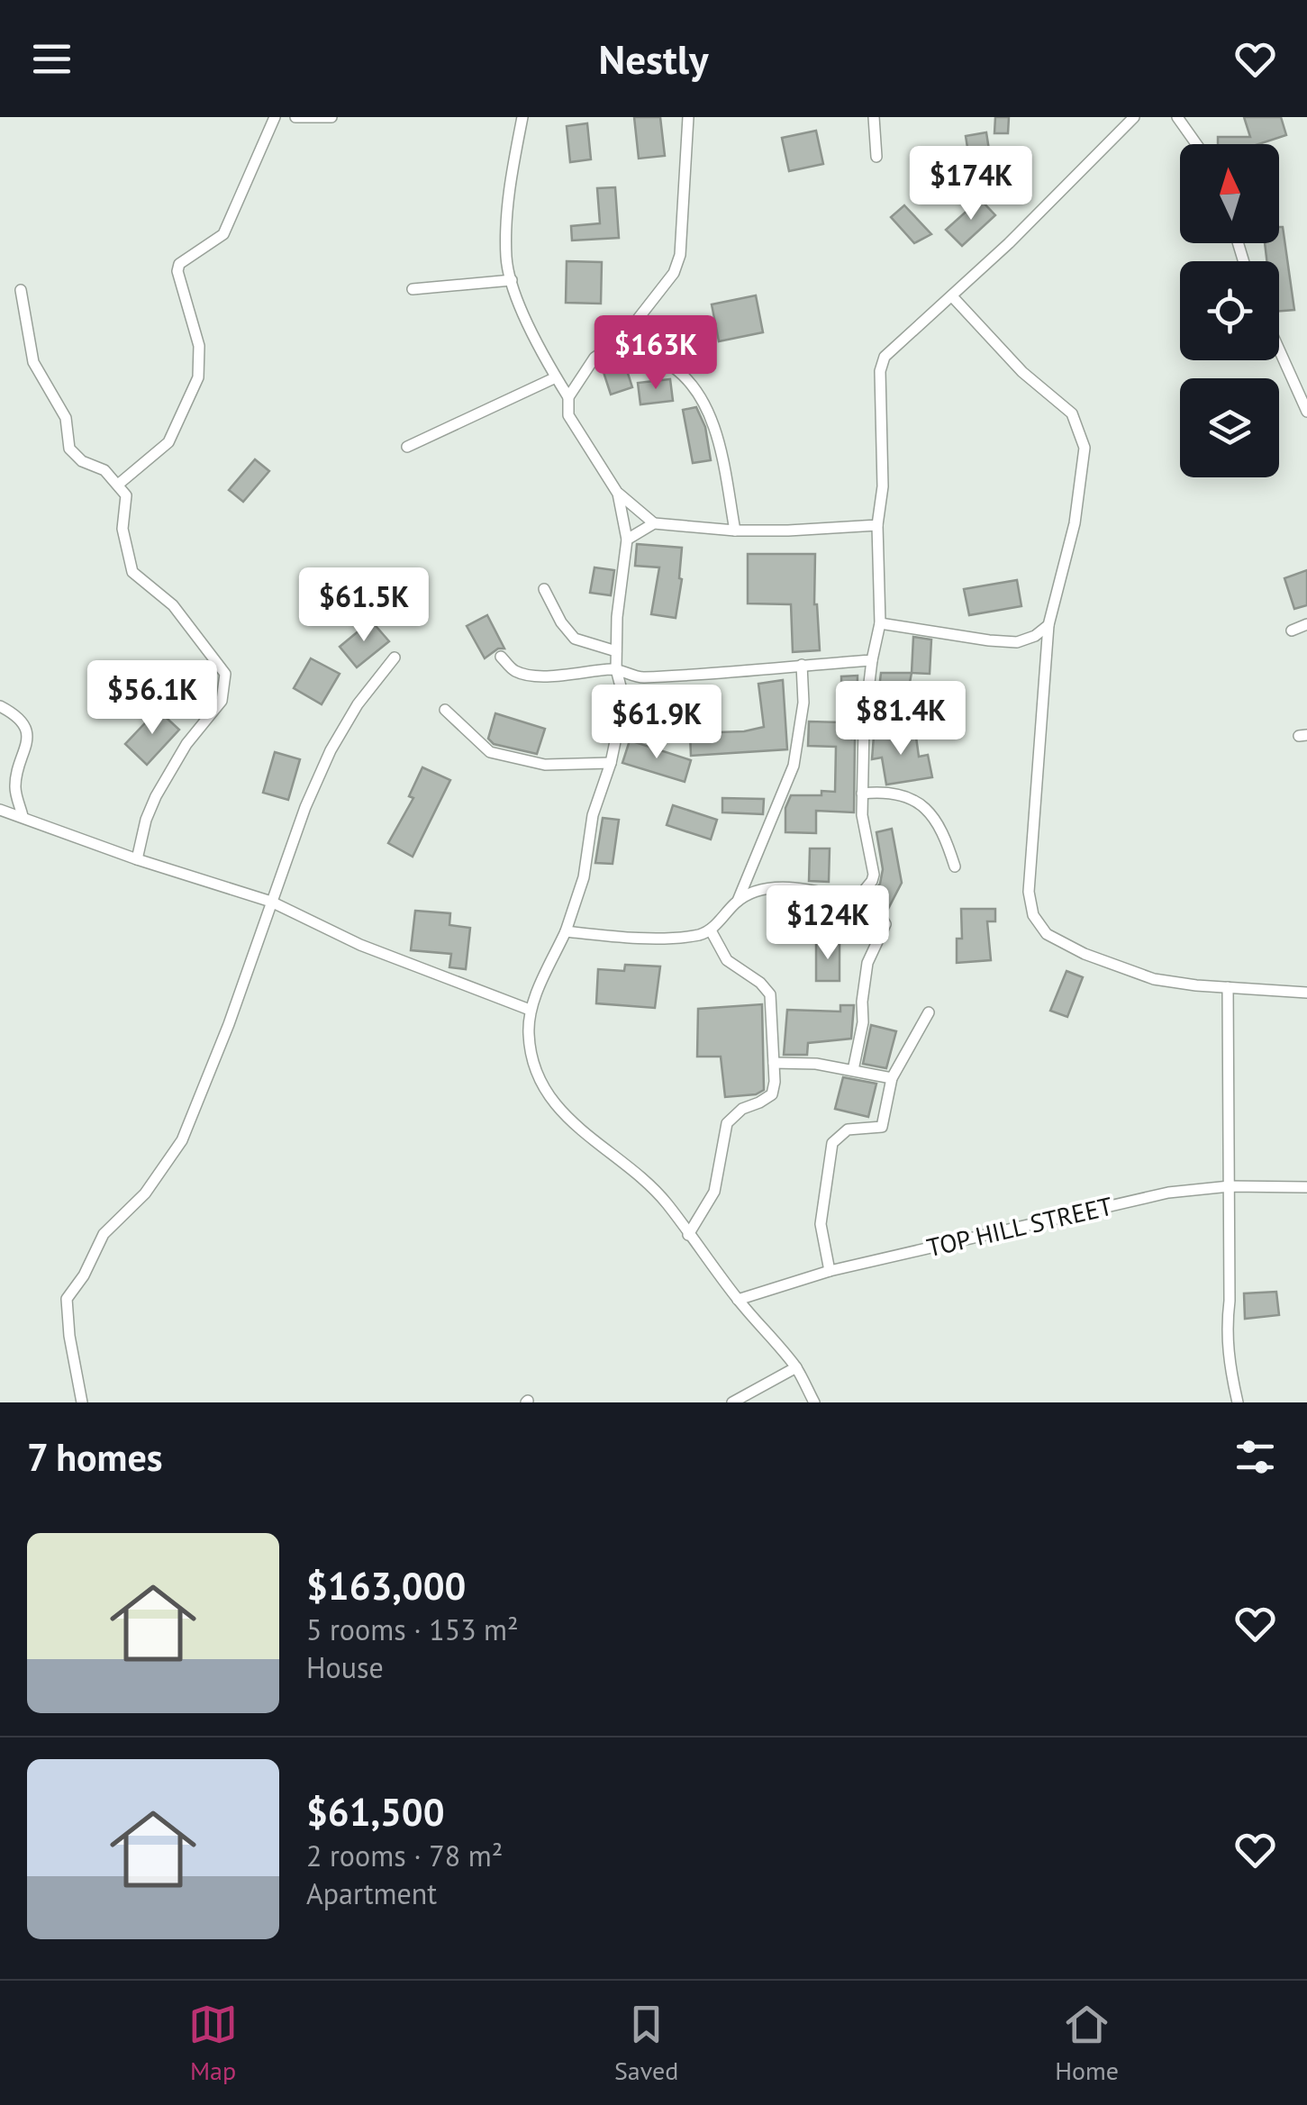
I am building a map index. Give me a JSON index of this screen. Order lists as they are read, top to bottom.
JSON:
{
  "streets": {
    "street": ["TOP HILL STREET"]
  },
  "north": "top",
  "page": {
    "header": "Nestly",
    "price": [
      "$174K",
      "$163K",
      "$61.5K",
      "$56.1K",
      "$81.4K",
      "$61.9K",
      "$124K"
    ],
    "heading": "7 homes",
    "list": [
      {
        "name": "$163,000",
        "note": "5 rooms · 153 m² · House"
      },
      {
        "name": "$61,500",
        "note": "2 rooms · 78 m² · Apartment"
      }
    ],
    "tabs": ["Map", "Saved", "Home"]
  }
}
